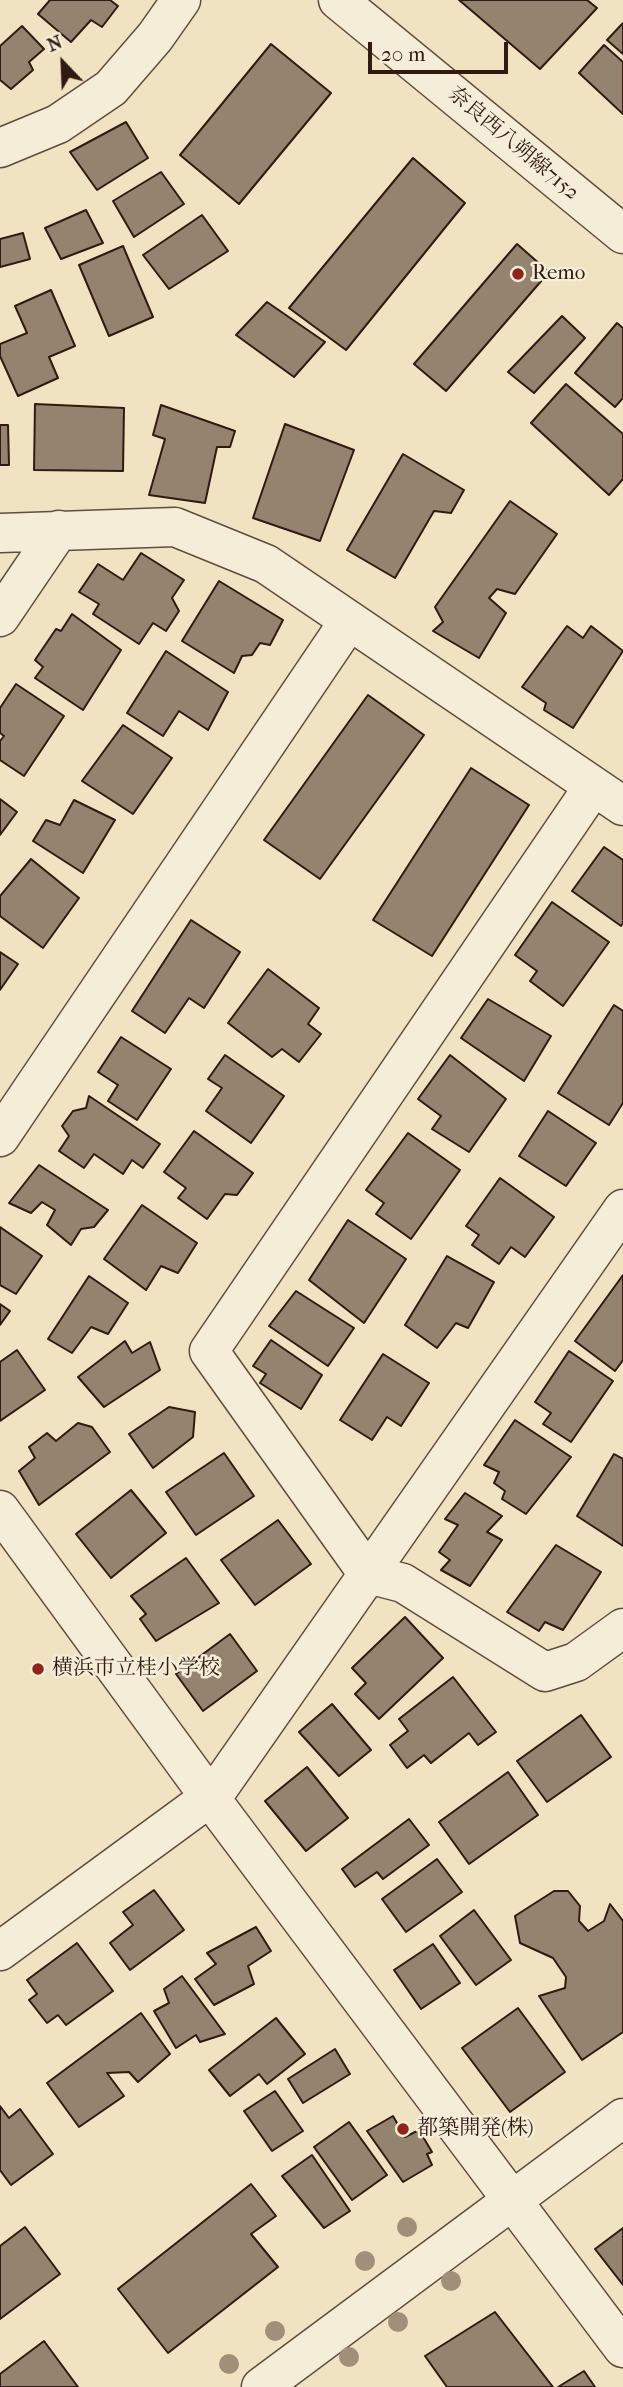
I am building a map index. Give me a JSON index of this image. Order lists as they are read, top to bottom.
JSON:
{
  "streets": {
    "street": ["奈良西八朔線7152"]
  },
  "places": ["Remo", "横浜市立桂小学校", "都築開発(株)"],
  "scale_bar": "20 m",
  "north": "top left"
}
